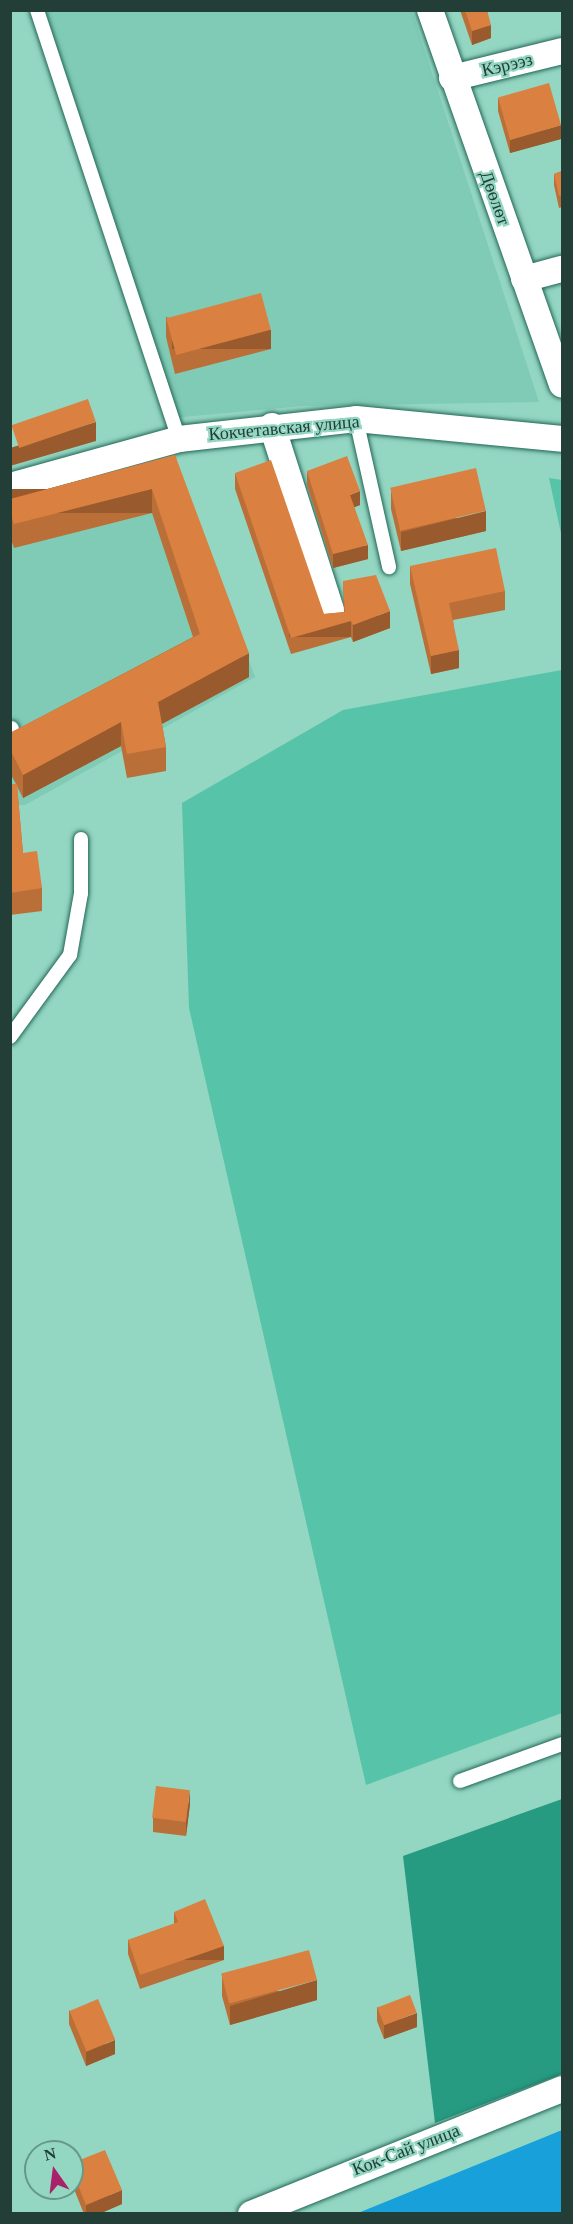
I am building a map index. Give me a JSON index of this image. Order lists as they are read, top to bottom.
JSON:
{
  "streets": {
    "street": [
      "Кэрээз",
      "Дөөлөт",
      "Кокчетавская улица",
      "Кок-Сай улица"
    ]
  },
  "crossings": [
    ["Кэрээз", "Дөөлөт"]
  ],
  "north": "top"
}
